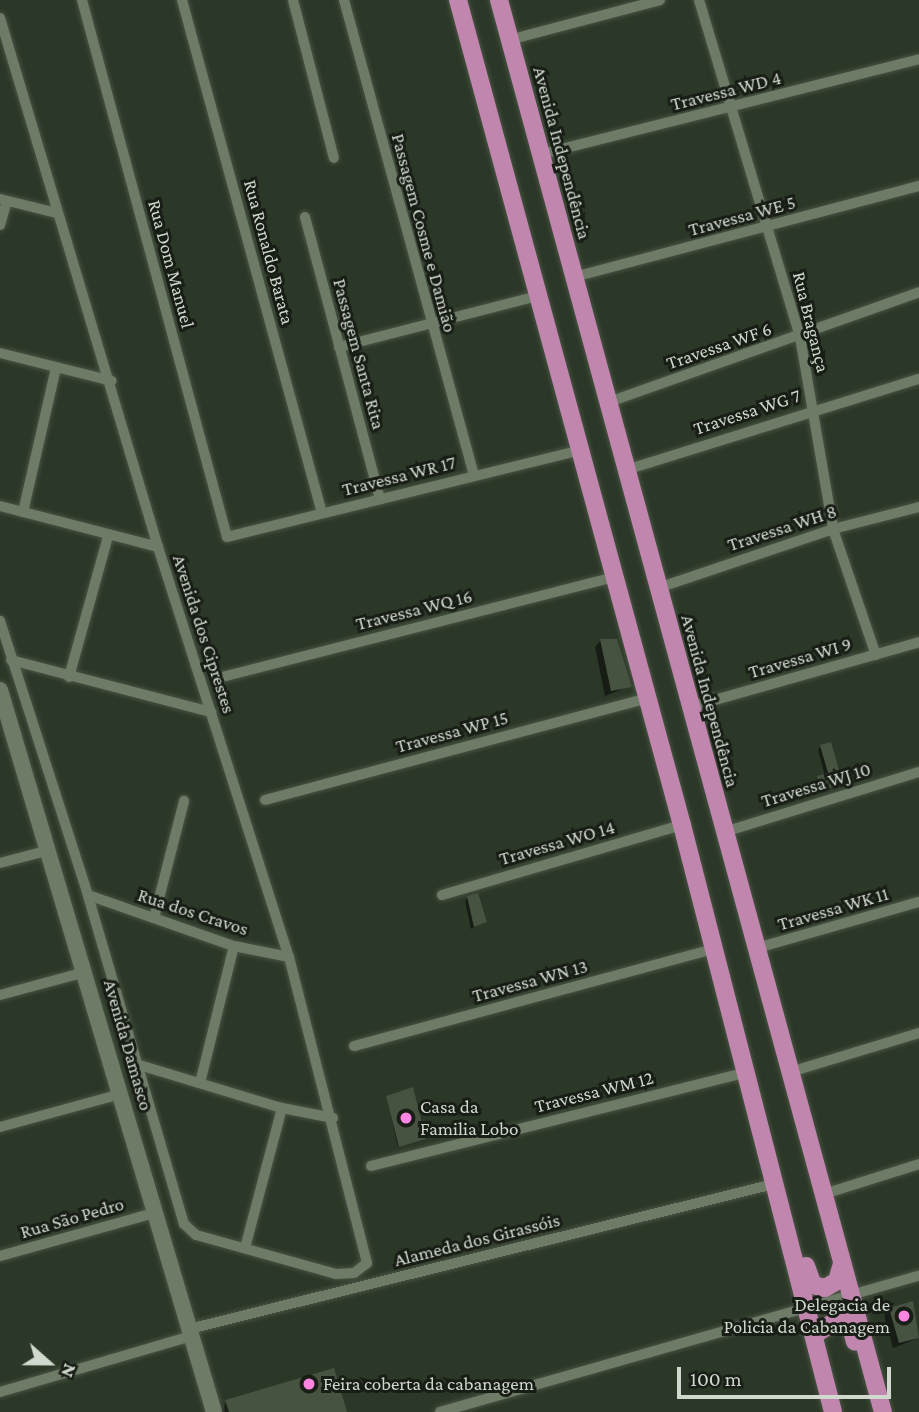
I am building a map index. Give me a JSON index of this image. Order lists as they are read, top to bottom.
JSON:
{
  "streets": {
    "main road": ["Avenida Independência"],
    "street": [
      "Travessa WD 4",
      "Travessa WE 5",
      "Passagem Cosme e Damião",
      "Rua Ronaldo Barata",
      "Rua Dom Manuel",
      "Rua Bragança",
      "Travessa WF 6",
      "Passagem Santa Rita",
      "Travessa WG 7",
      "Travessa WR 17",
      "Travessa WH 8",
      "Travessa WQ 16",
      "Avenida dos Ciprestes",
      "Travessa WI 9",
      "Travessa WP 15",
      "Travessa WJ 10",
      "Travessa WO 14",
      "Travessa WK 11",
      "Rua dos Cravos",
      "Travessa WN 13",
      "Avenida Damasco",
      "Travessa WM 12",
      "Rua São Pedro",
      "Alameda dos Girassóis"
    ]
  },
  "crossings": [
    ["Travessa WD 4", "Avenida Independência"],
    ["Travessa WD 4", "Rua Bragança"],
    ["Avenida Independência", "Travessa WE 5"],
    ["Avenida Independência", "Travessa WF 6"],
    ["Avenida Independência", "Travessa WG 7"],
    ["Avenida Independência", "Travessa WH 8"],
    ["Avenida Independência", "Travessa WI 9"],
    ["Avenida Independência", "Travessa WJ 10"],
    ["Avenida Independência", "Travessa WK 11"],
    ["Travessa WE 5", "Rua Bragança"],
    ["Passagem Cosme e Damião", "Travessa WR 17"],
    ["Rua Ronaldo Barata", "Travessa WR 17"],
    ["Rua Dom Manuel", "Travessa WR 17"],
    ["Rua Bragança", "Travessa WF 6"],
    ["Rua Bragança", "Travessa WG 7"],
    ["Rua Bragança", "Travessa WH 8"],
    ["Rua Bragança", "Travessa WI 9"],
    ["Passagem Santa Rita", "Travessa WR 17"],
    ["Avenida dos Ciprestes", "Rua dos Cravos"],
    ["Avenida dos Ciprestes", "Avenida Damasco"],
    ["Rua dos Cravos", "Avenida Damasco"],
    ["Avenida Damasco", "Rua São Pedro"],
    ["Avenida Damasco", "Alameda dos Girassóis"]
  ],
  "places": ["Casa da Familia Lobo", "Delegacia de Policia da Cabanagem", "Feira coberta da cabanagem"],
  "scale_bar": "100 m",
  "north": "right"
}
